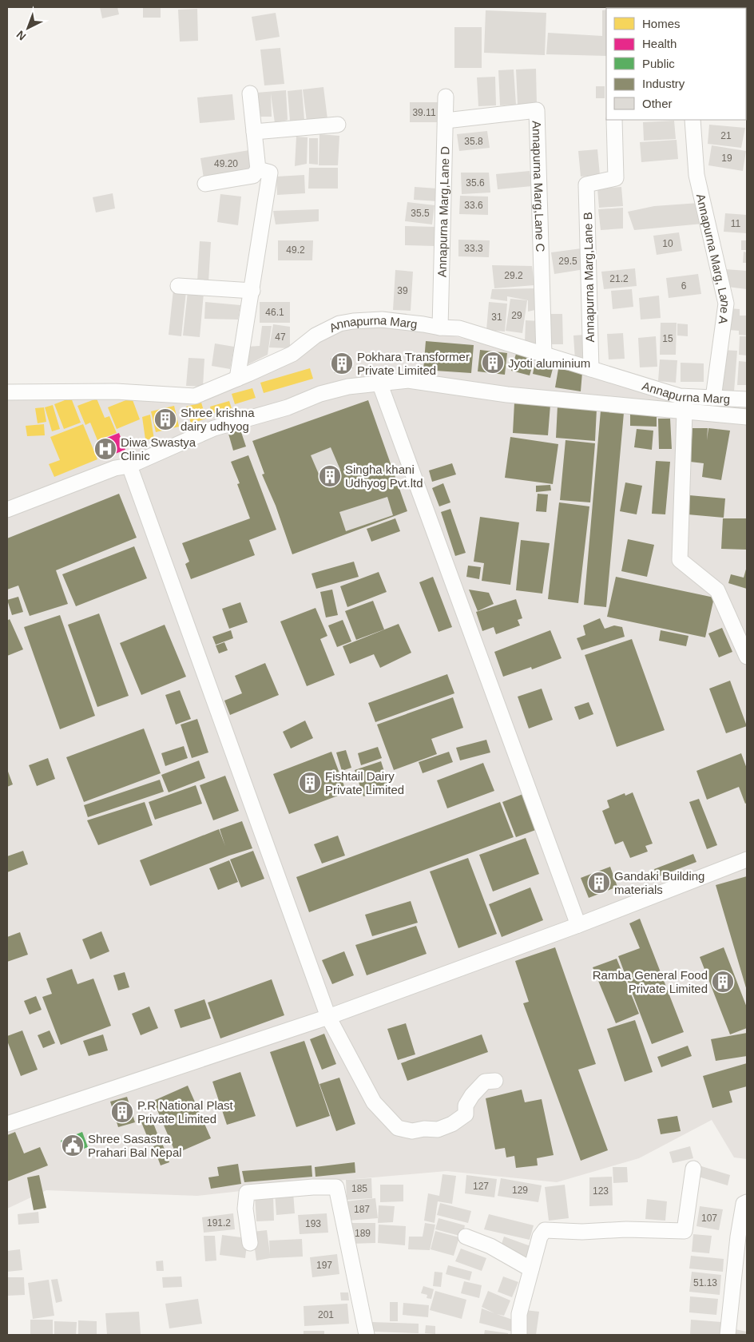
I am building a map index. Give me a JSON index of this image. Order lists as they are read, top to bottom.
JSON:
{
  "streets": {
    "street": [
      "Annapurna Marg,Lane C",
      "Annapurna Marg,Lane D",
      "Annapurna Marg, Lane A",
      "Annapurna Marg,Lane B",
      "Annapurna Marg"
    ]
  },
  "crossings": [
    ["Annapurna Marg,Lane C", "Annapurna Marg,Lane D"],
    ["Annapurna Marg,Lane C", "Annapurna Marg"],
    ["Annapurna Marg,Lane D", "Annapurna Marg"],
    ["Annapurna Marg, Lane A", "Annapurna Marg"],
    ["Annapurna Marg,Lane B", "Annapurna Marg"]
  ],
  "places": {
    "building": [
      "Jyoti aluminium",
      "Pokhara Transformer Private Limited",
      "Shree krishna dairy udhyog",
      "Singha khani Udhyog Pvt.ltd",
      "Fishtail Dairy Private Limited",
      "Gandaki Building materials",
      "Ramba General Food Private Limited",
      "P.R National Plast Private Limited"
    ],
    "hospital": ["Diwa Swastya Clinic"],
    "public building": ["Shree Sasastra Prahari Bal Nepal"]
  },
  "house_numbers": [
    "39.11",
    "21",
    "35.8",
    "19",
    "49.20",
    "35.6",
    "33.6",
    "35.5",
    "11",
    "10",
    "33.3",
    "49.2",
    "29.5",
    "29.2",
    "21.2",
    "6",
    "39",
    "46.1",
    "29",
    "31",
    "47",
    "15",
    "127",
    "185",
    "129",
    "123",
    "187",
    "107",
    "191.2",
    "193",
    "189",
    "197",
    "51.13",
    "201"
  ],
  "legend": [
    "Homes",
    "Health",
    "Public",
    "Industry",
    "Other"
  ],
  "north": "bottom left"
}
